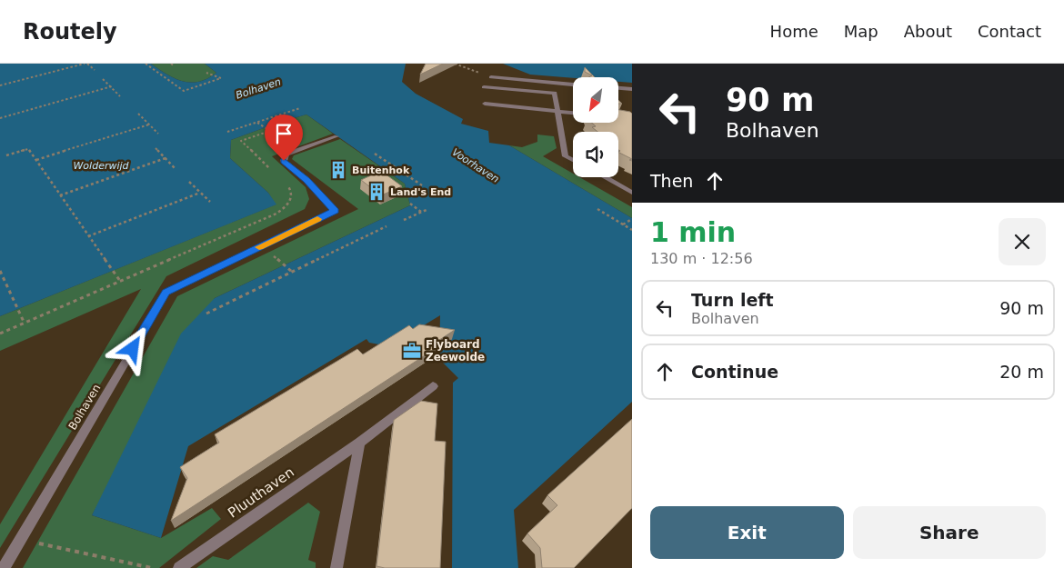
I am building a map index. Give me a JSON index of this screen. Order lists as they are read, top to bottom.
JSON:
{
  "streets": {
    "street": ["Bolhaven", "Pluuthaven"]
  },
  "water": ["Bolhaven", "Wolderwijd", "Voorhaven"],
  "places": {
    "building": ["Buitenhok", "Land's End"],
    "office": ["Flyboard Zeewolde"]
  },
  "north": "bottom left",
  "page": {
    "header": "Routely",
    "nav": [
      "Home",
      "Map",
      "About",
      "Contact"
    ],
    "turn": ["90 m", "Bolhaven"],
    "then": "Then",
    "heading": ["1 min", "130 m · 12:56"],
    "list": [
      {
        "name": "Turn left",
        "note": "Bolhaven",
        "value": "90 m"
      },
      {
        "name": "Continue",
        "value": "20 m"
      }
    ],
    "buttons": ["Exit", "Share"]
  }
}
